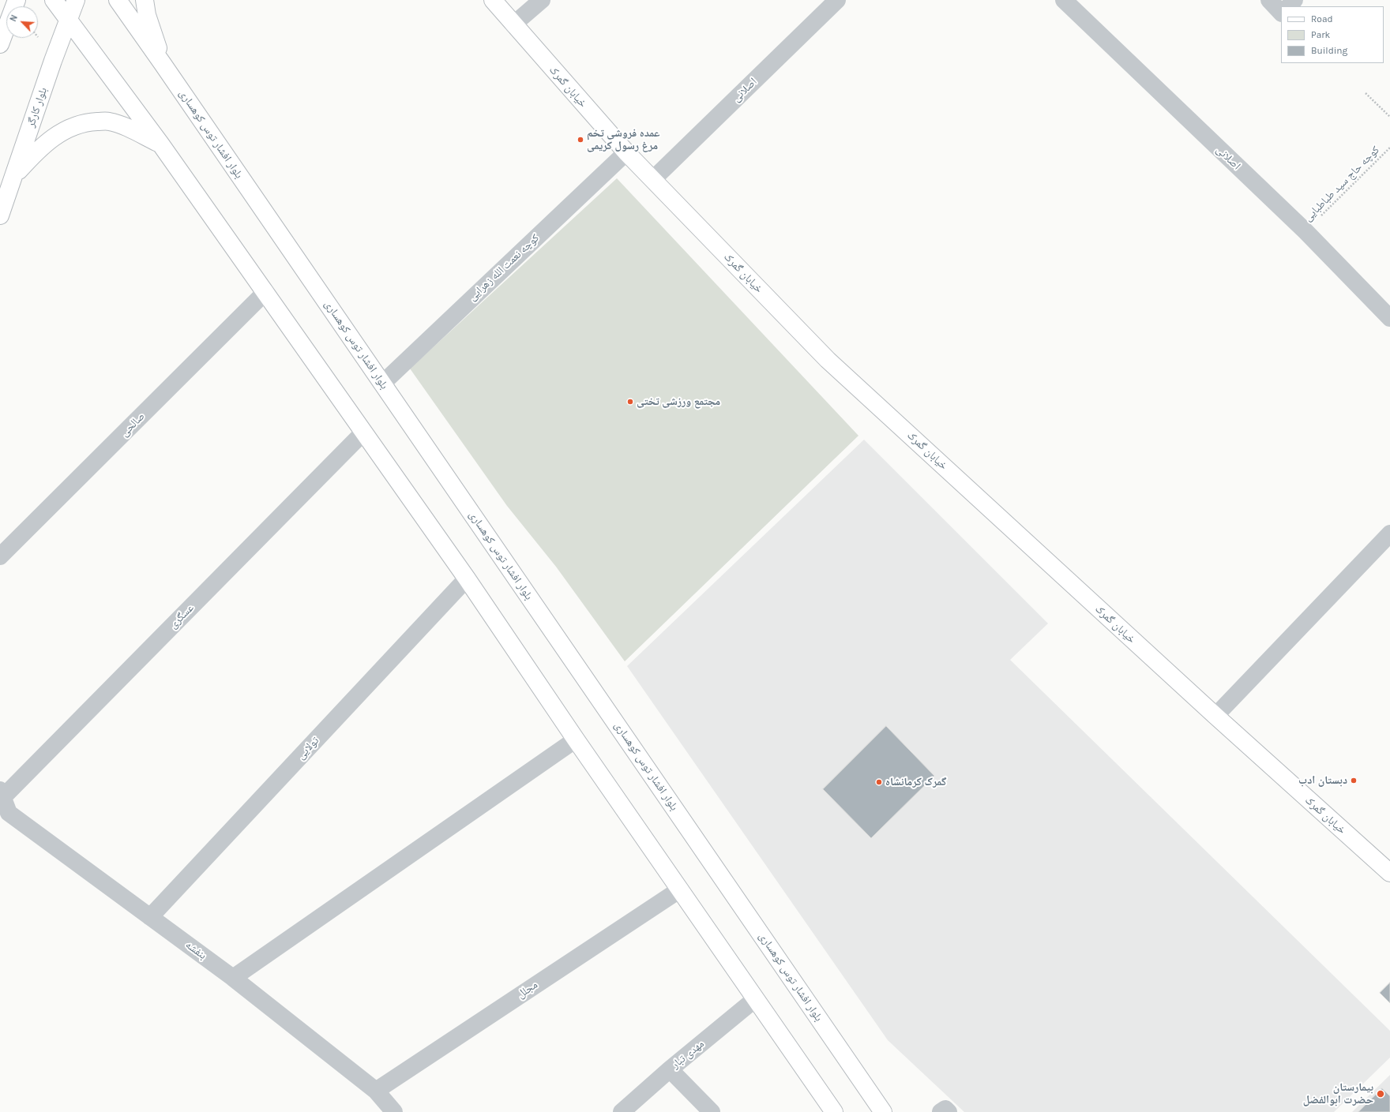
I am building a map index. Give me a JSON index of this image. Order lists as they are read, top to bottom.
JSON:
{
  "streets": {
    "main road": ["خیابان گمرک", "بلوار کارگر", "بلوار افشار توس کوهساری"],
    "street": [
      "اصلانی",
      "کوچه نعمت الله زهرایی",
      "صالحی",
      "عسگری",
      "تولایی",
      "بنفشه",
      "مجلل",
      "مهدی تبار"
    ],
    "path": ["کوچه حاج سید طباطبایی"]
  },
  "crossings": [
    ["خیابان گمرک", "اصلانی"],
    ["خیابان گمرک", "کوچه نعمت الله زهرایی"],
    ["اصلانی", "کوچه حاج سید طباطبایی"],
    ["بلوار افشار توس کوهساری", "کوچه نعمت الله زهرایی"],
    ["عسگری", "بنفشه"],
    ["تولایی", "بنفشه"],
    ["بنفشه", "مجلل"]
  ],
  "places": [
    "عمده فروشی تخم مرغ رسول کریمی",
    "مجتمع ورزشی تختی",
    "دبستان ادب",
    "گمرک کرمانشاه",
    "بیمارستان حضرت ابوالفضل"
  ],
  "legend": ["Road", "Park", "Building"],
  "north": "top left"
}
